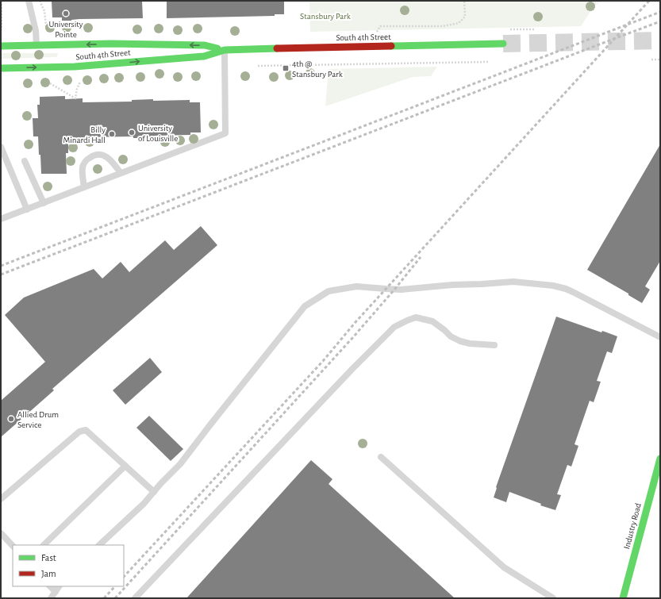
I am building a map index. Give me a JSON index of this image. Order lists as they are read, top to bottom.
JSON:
{
  "streets": {
    "main road": ["South 4th Street", "Industry Road"]
  },
  "parks": ["Stansbury Park"],
  "places": {
    "other": [
      "University Pointe",
      "University of Louisville",
      "Billy Minardi Hall",
      "Allied Drum Service"
    ],
    "transit": ["4th @ Stansbury Park"]
  },
  "legend": ["Fast", "Jam"]
}
